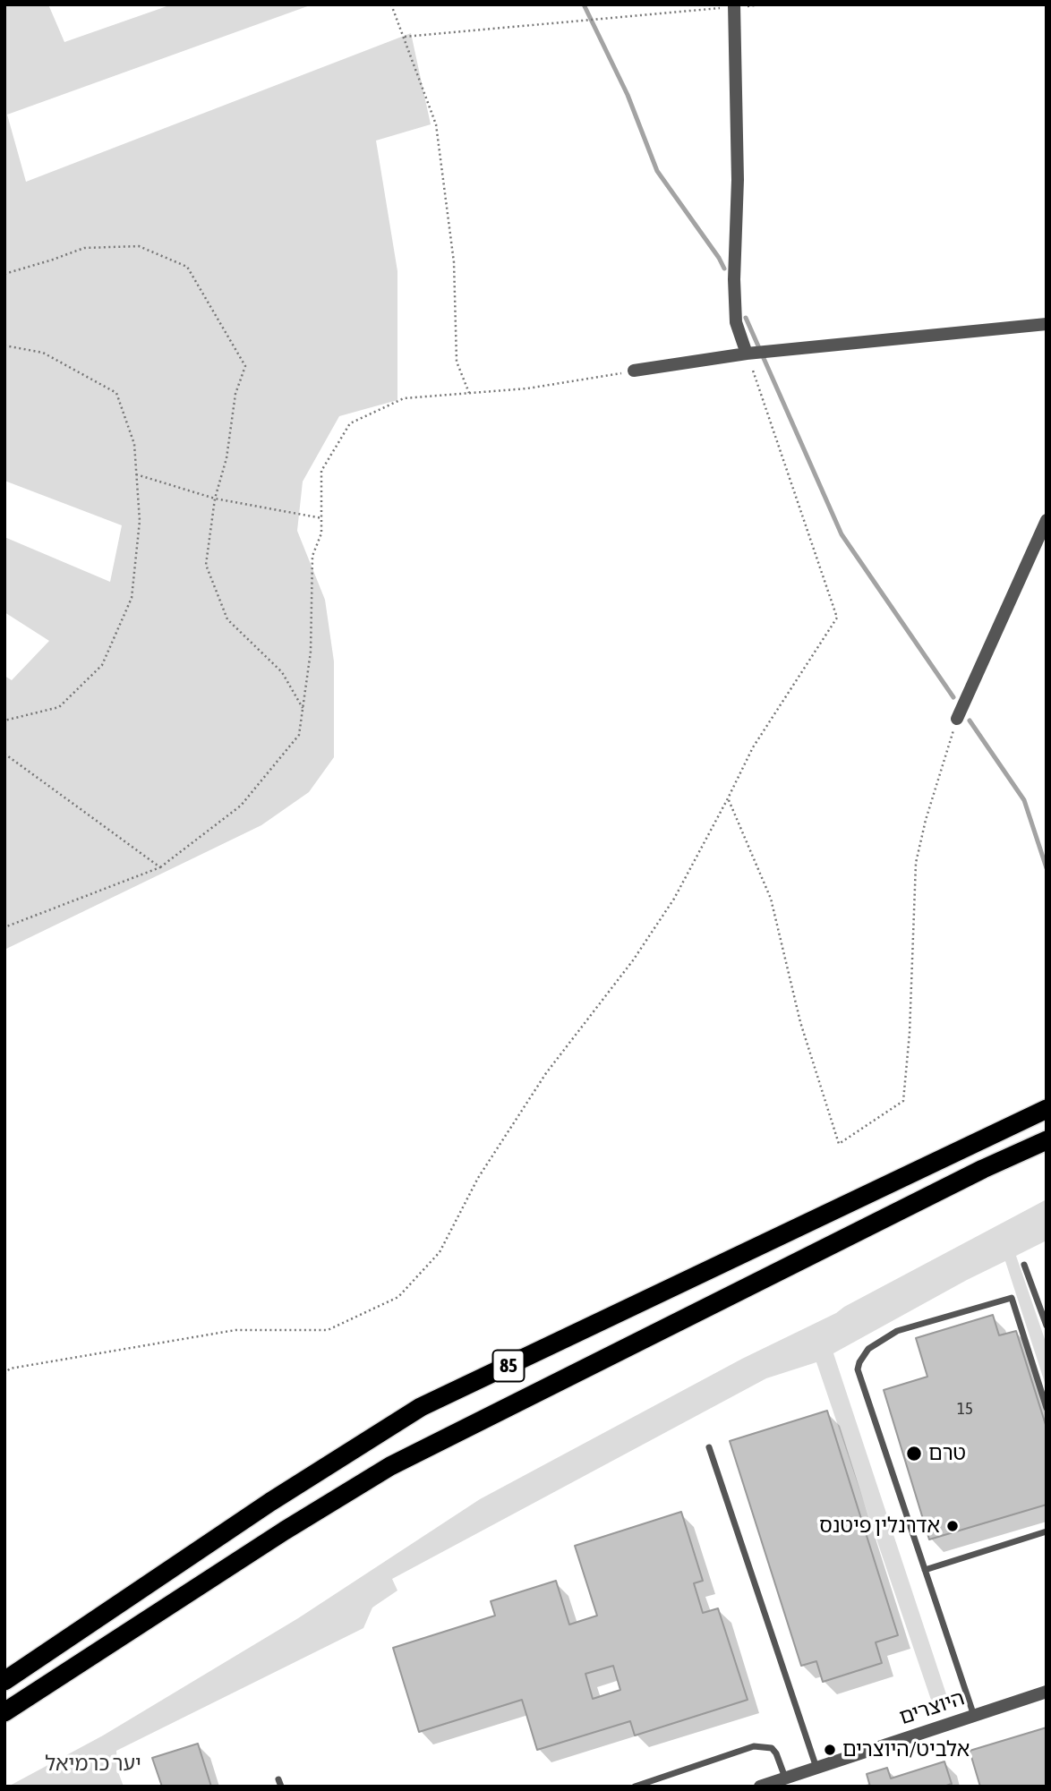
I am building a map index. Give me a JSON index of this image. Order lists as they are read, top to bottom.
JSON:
{
  "streets": {
    "highway": ["85"],
    "street": ["היוצרים"]
  },
  "parks": ["יער כרמיאל"],
  "places": ["טרם", "אדרנלין פיטנס", "אלביט/היוצרים"],
  "house_numbers": ["15"]
}
